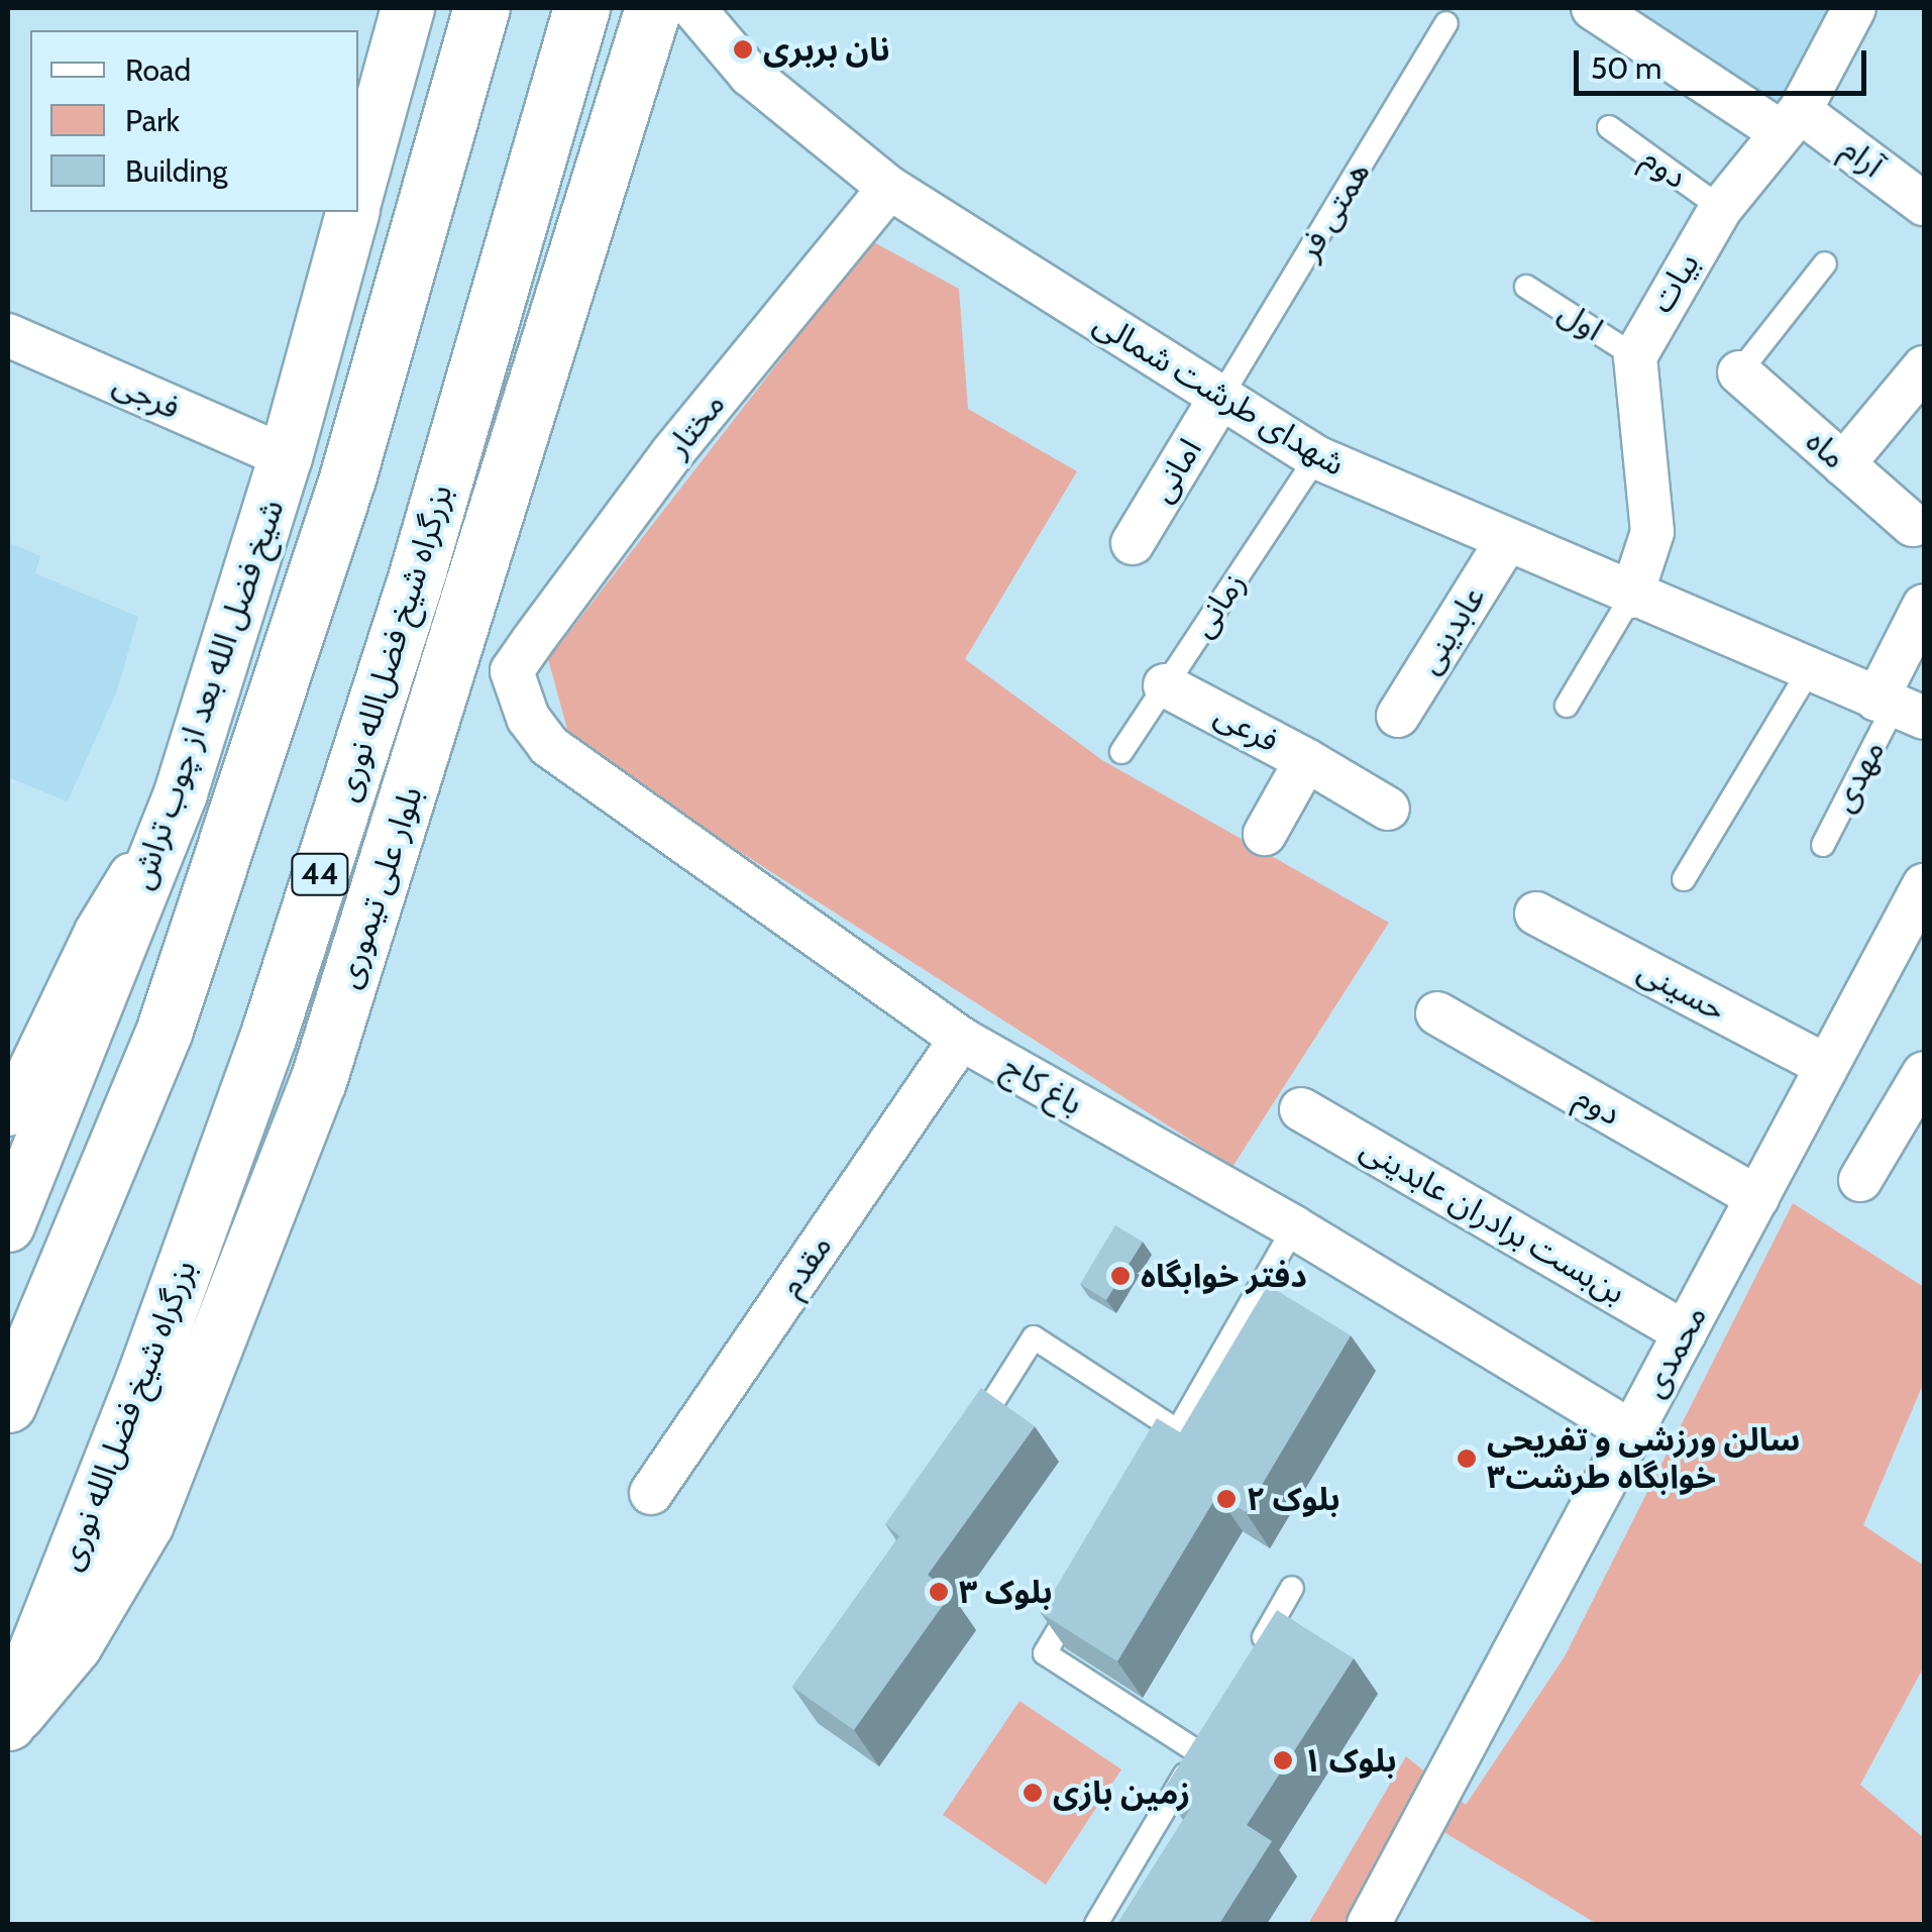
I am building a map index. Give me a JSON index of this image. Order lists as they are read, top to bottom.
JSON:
{
  "streets": {
    "main road": ["بزرگراه شیخ فضل‌الله نوری", "44", "بلوار علی تیموری"],
    "street": [
      "آرام",
      "دوم",
      "بیات",
      "شهدای طرشت شمالی",
      "فرجی",
      "مختار",
      "ماه",
      "امانی",
      "عابدینی",
      "شیخ فضل الله بعد از چوب تراش",
      "فرعی",
      "حسینی",
      "باغ کاج",
      "بن‌بست برادران عابدینی",
      "مقدم",
      "محمدی"
    ],
    "lane": [
      "همتی فر",
      "اول",
      "زمانی",
      "مهدی"
    ]
  },
  "crossings": [
    ["آرام", "بیات"],
    ["دوم", "بیات"],
    ["دوم", "محمدی"],
    ["همتی فر", "شهدای طرشت شمالی"],
    ["همتی فر", "امانی"],
    ["بیات", "اول"],
    ["شهدای طرشت شمالی", "مختار"],
    ["شهدای طرشت شمالی", "امانی"],
    ["شهدای طرشت شمالی", "زمانی"],
    ["شهدای طرشت شمالی", "عابدینی"],
    ["شهدای طرشت شمالی", "مهدی"],
    ["فرجی", "شیخ فضل الله بعد از چوب تراش"],
    ["مختار", "باغ کاج"],
    ["زمانی", "فرعی"],
    ["بزرگراه شیخ فضل‌الله نوری", "بلوار علی تیموری"],
    ["حسینی", "محمدی"],
    ["باغ کاج", "مقدم"],
    ["باغ کاج", "محمدی"],
    ["بن‌بست برادران عابدینی", "محمدی"]
  ],
  "places": [
    "نان بربری",
    "دفتر خوابگاه",
    "سالن ورزشی و تفریحی خوابگاه طرشت۳",
    "بلوک ۲",
    "بلوک ۳",
    "بلوک ۱",
    "زمین بازی"
  ],
  "legend": ["Road", "Park", "Building"],
  "scale_bar": "50 m"
}
